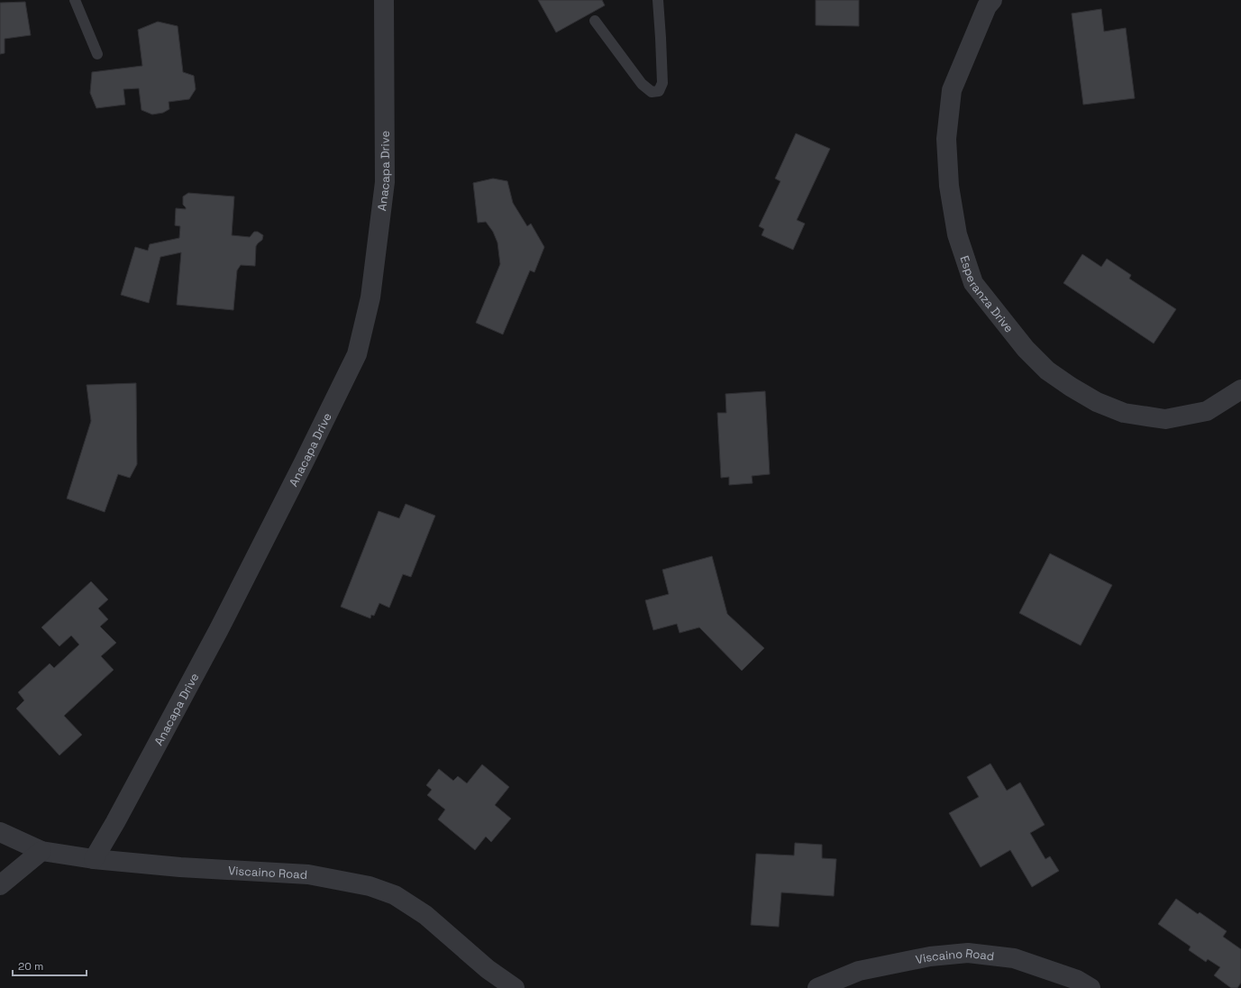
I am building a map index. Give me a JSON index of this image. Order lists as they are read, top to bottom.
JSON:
{
  "streets": {
    "street": ["Anacapa Drive", "Esperanza Drive", "Viscaino Road"]
  },
  "crossings": [
    ["Anacapa Drive", "Viscaino Road"]
  ],
  "scale_bar": "20 m"
}
